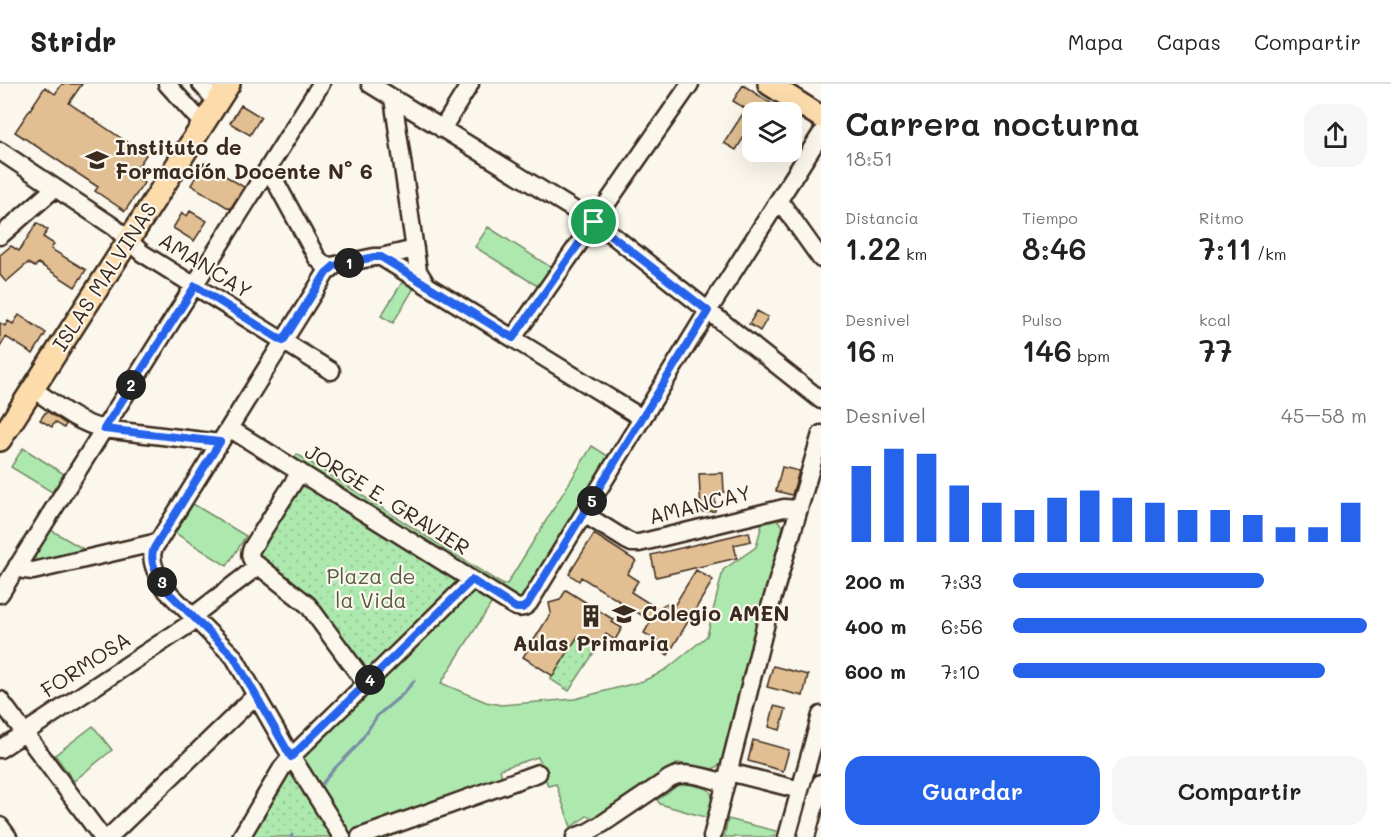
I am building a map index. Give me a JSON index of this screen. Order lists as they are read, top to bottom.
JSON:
{
  "streets": {
    "main road": ["ISLAS MALVINAS"],
    "street": ["AMANCAY", "JORGE E. GRAVIER", "FORMOSA"]
  },
  "crossings": [
    ["AMANCAY", "ISLAS MALVINAS"],
    ["AMANCAY", "JORGE E. GRAVIER"]
  ],
  "parks": ["Plaza de la Vida"],
  "places": {
    "school or university": ["Instituto de Formación Docente N° 6", "Colegio AMEN"],
    "building": ["Aulas Primaria"]
  },
  "page": {
    "header": "Stridr",
    "nav": ["Mapa", "Capas", "Compartir"],
    "heading": ["Carrera nocturna", "18:51"],
    "stats": [
      ["Distancia", "1.22 km"],
      ["Tiempo", "8:46"],
      ["Ritmo", "7:11 /km"],
      ["Desnivel", "16 m"],
      ["Pulso", "146 bpm"],
      ["kcal", "77"]
    ],
    "pins": [
      "1",
      "2",
      "5",
      "3",
      "4"
    ],
    "chart": ["Desnivel", "45–58 m"],
    "list": [
      {
        "name": "200 m",
        "note": "7:33"
      },
      {
        "name": "400 m",
        "note": "6:56"
      },
      {
        "name": "600 m",
        "note": "7:10"
      }
    ],
    "buttons": ["Guardar", "Compartir"]
  }
}
